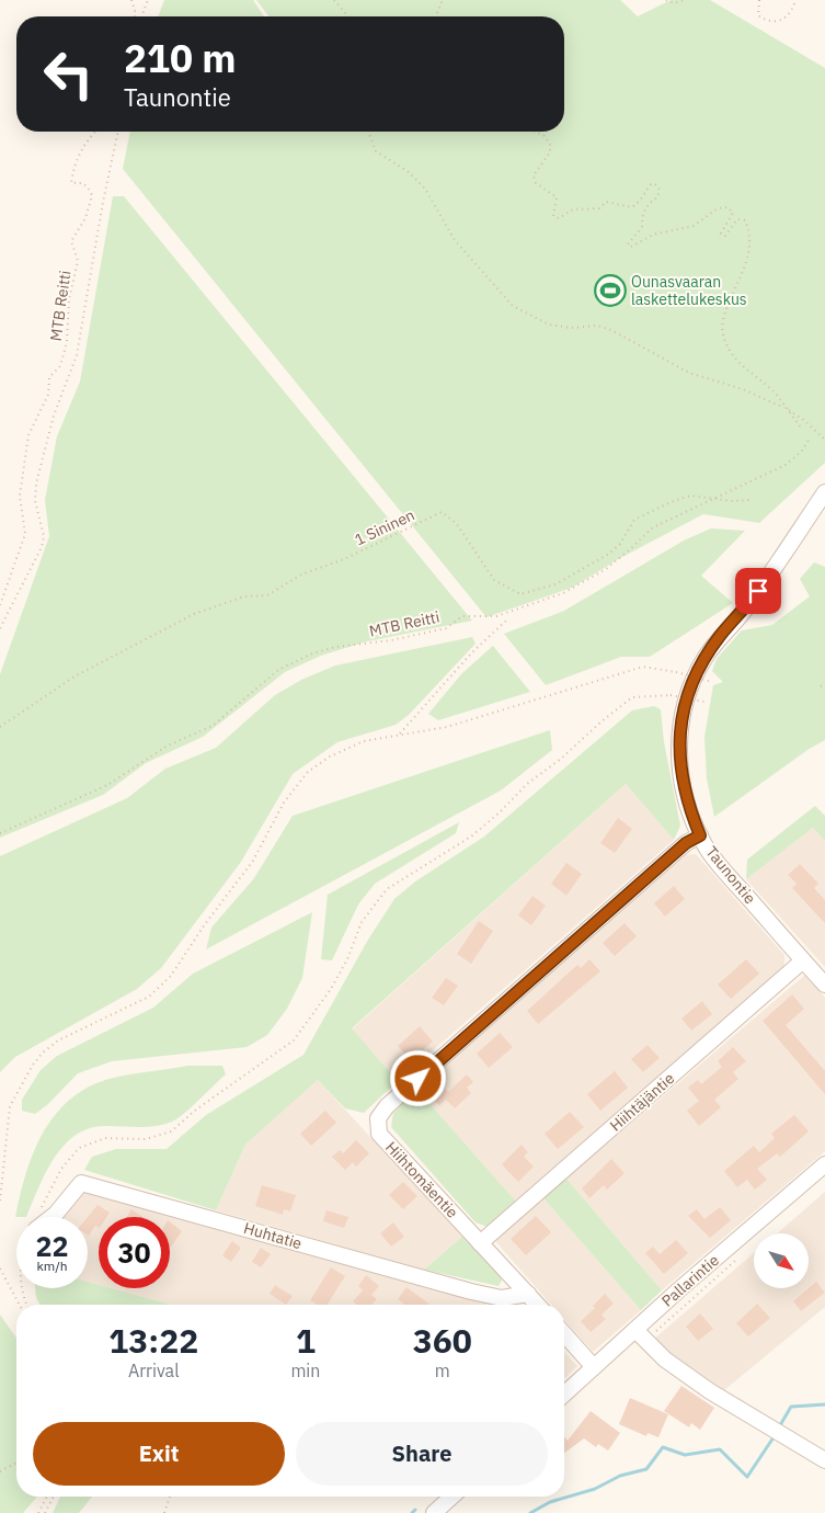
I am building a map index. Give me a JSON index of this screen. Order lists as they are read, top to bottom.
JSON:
{
  "streets": {
    "street": [
      "Taunontie",
      "Hiihtäjäntie",
      "Hiihtomäentie",
      "Huhtatie",
      "Pallarintie"
    ],
    "path": ["MTB Reitti", "1 Sininen"]
  },
  "crossings": [
    ["MTB Reitti", "1 Sininen"],
    ["Taunontie", "Hiihtäjäntie"],
    ["Taunontie", "Hiihtomäentie"],
    ["Hiihtäjäntie", "Hiihtomäentie"],
    ["Hiihtomäentie", "Huhtatie"]
  ],
  "places": {
    "sports": ["Ounasvaaran laskettelukeskus"]
  },
  "north": "bottom right",
  "page": {
    "turn": ["210 m", "Taunontie"],
    "speed": "22 km/h",
    "limit": "30",
    "eta": [
      "13:22",
      "Arrival",
      "1",
      "min",
      "360",
      "m"
    ],
    "buttons": ["Exit", "Share"]
  }
}
